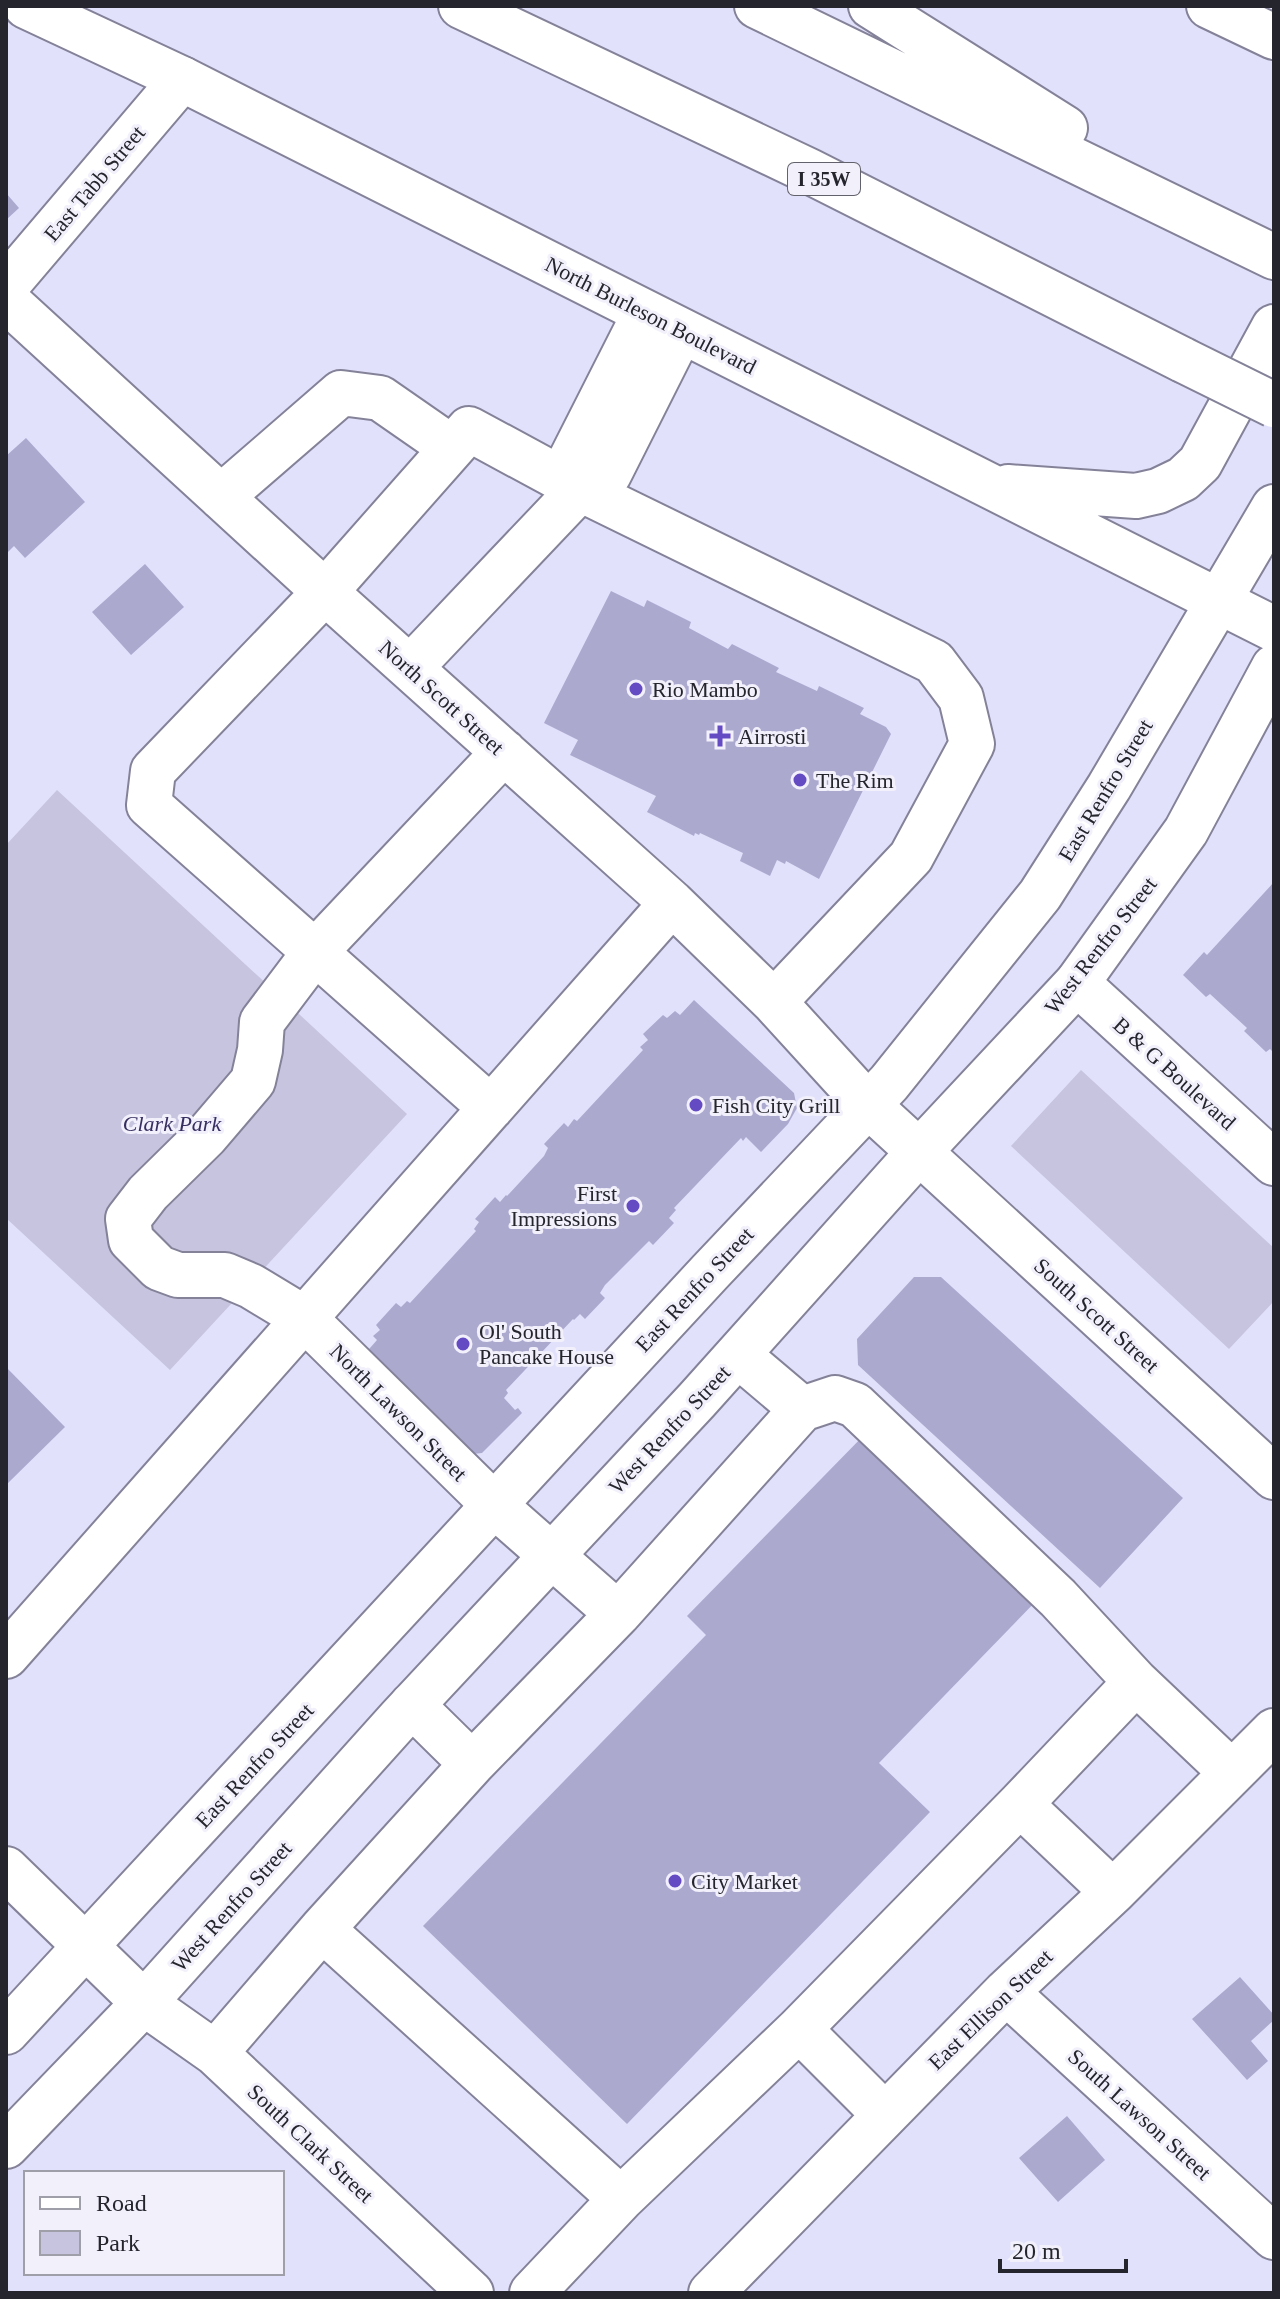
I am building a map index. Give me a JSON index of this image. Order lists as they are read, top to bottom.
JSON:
{
  "streets": {
    "main road": [
      "I 35W",
      "East Tabb Street",
      "North Burleson Boulevard",
      "North Scott Street",
      "East Renfro Street",
      "West Renfro Street",
      "B & G Boulevard",
      "South Scott Street",
      "North Lawson Street",
      "East Ellison Street",
      "South Lawson Street",
      "South Clark Street"
    ]
  },
  "crossings": [
    ["East Tabb Street", "North Burleson Boulevard"],
    ["North Burleson Boulevard", "East Renfro Street"],
    ["North Scott Street", "East Renfro Street"],
    ["North Scott Street", "South Scott Street"],
    ["East Renfro Street", "South Scott Street"],
    ["East Renfro Street", "North Lawson Street"],
    ["East Renfro Street", "South Clark Street"],
    ["West Renfro Street", "B & G Boulevard"],
    ["West Renfro Street", "South Scott Street"],
    ["West Renfro Street", "North Lawson Street"],
    ["West Renfro Street", "South Clark Street"],
    ["East Ellison Street", "South Lawson Street"]
  ],
  "parks": ["Clark Park"],
  "places": {
    "other": [
      "Rio Mambo",
      "The Rim",
      "Fish City Grill",
      "First Impressions",
      "Ol' South Pancake House",
      "City Market"
    ],
    "health": ["Airrosti"]
  },
  "legend": ["Road", "Park"],
  "scale_bar": "20 m"
}
